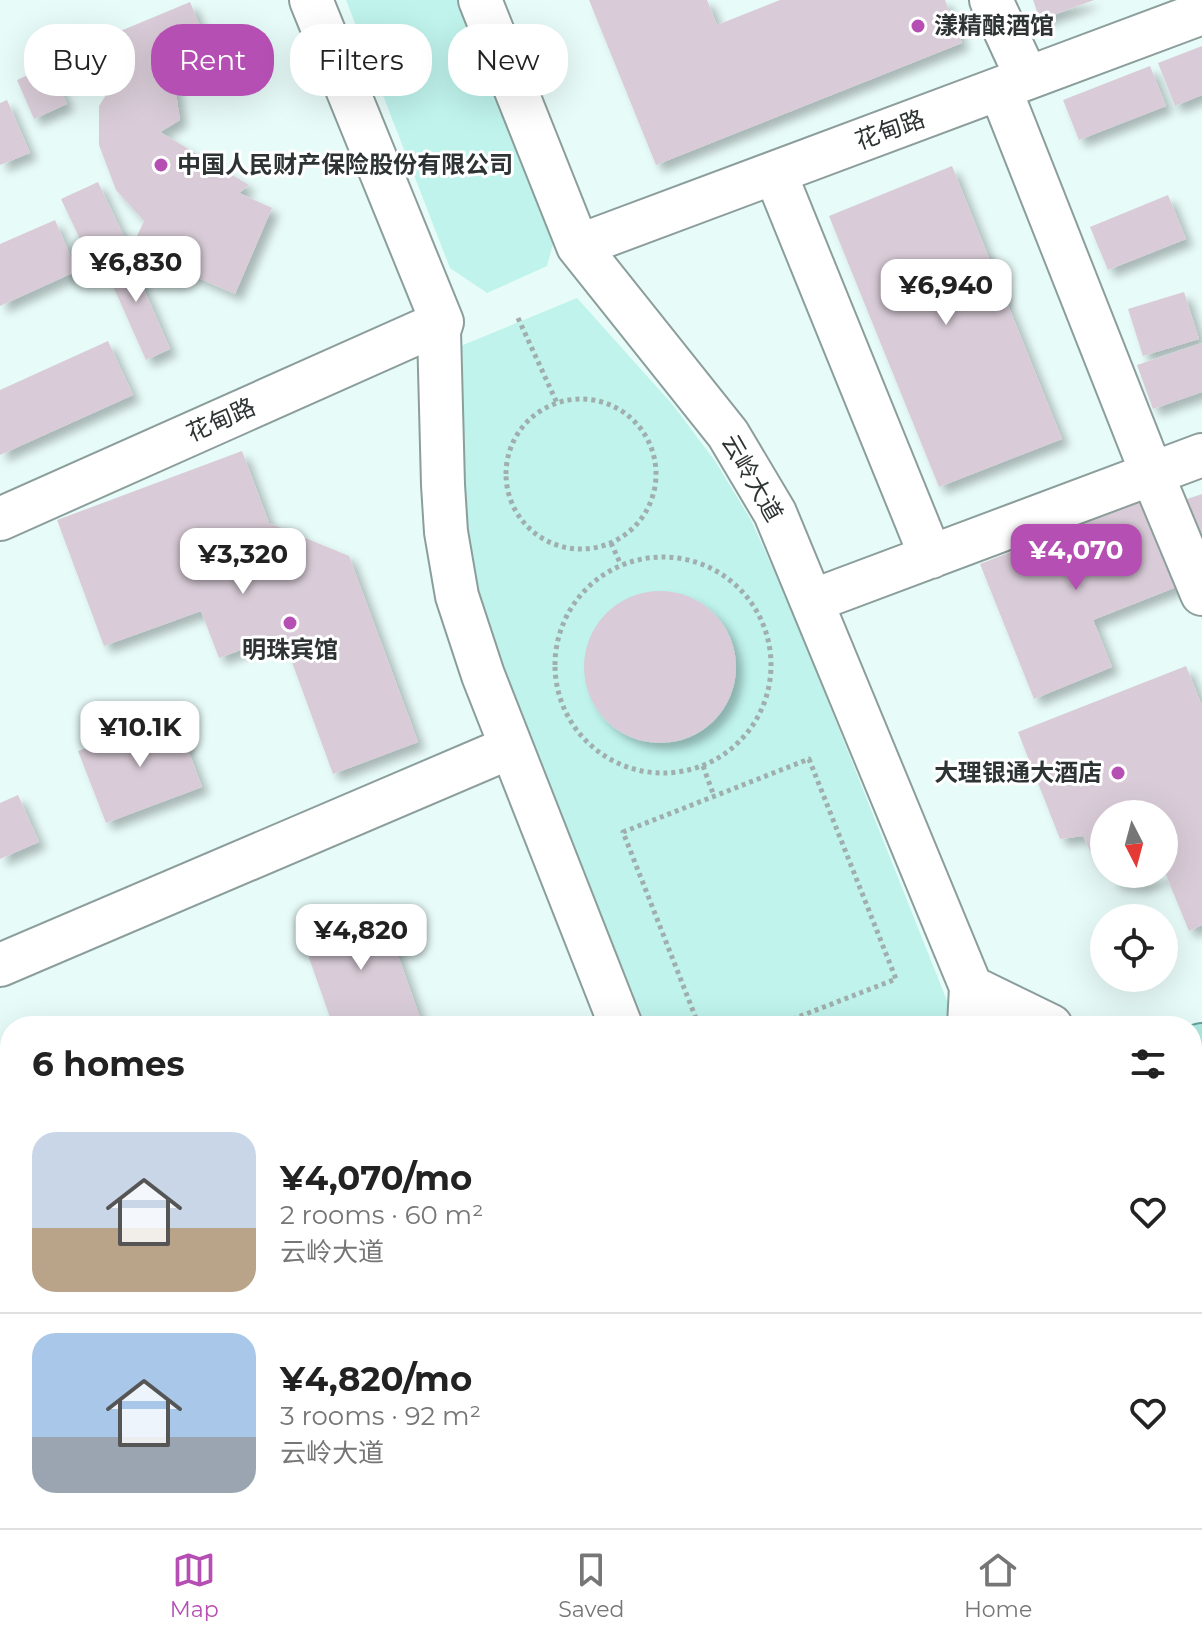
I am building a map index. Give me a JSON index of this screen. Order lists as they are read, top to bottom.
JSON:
{
  "streets": {
    "street": ["花甸路", "云岭大道"]
  },
  "crossings": [
    ["花甸路", "云岭大道"]
  ],
  "places": [
    "漾精酿酒馆",
    "中国人民财产保险股份有限公司",
    "明珠宾馆",
    "大理银通大酒店"
  ],
  "north": "bottom",
  "page": {
    "chip": [
      "Buy",
      "Rent",
      "Filters",
      "New"
    ],
    "price": [
      "¥6,830",
      "¥6,940",
      "¥4,070",
      "¥3,320",
      "¥10.1K",
      "¥4,820"
    ],
    "heading": "6 homes",
    "list": [
      {
        "name": "¥4,070/mo",
        "note": "2 rooms · 60 m² · 云岭大道"
      },
      {
        "name": "¥4,820/mo",
        "note": "3 rooms · 92 m² · 云岭大道"
      }
    ],
    "tabs": ["Map", "Saved", "Home"]
  }
}
